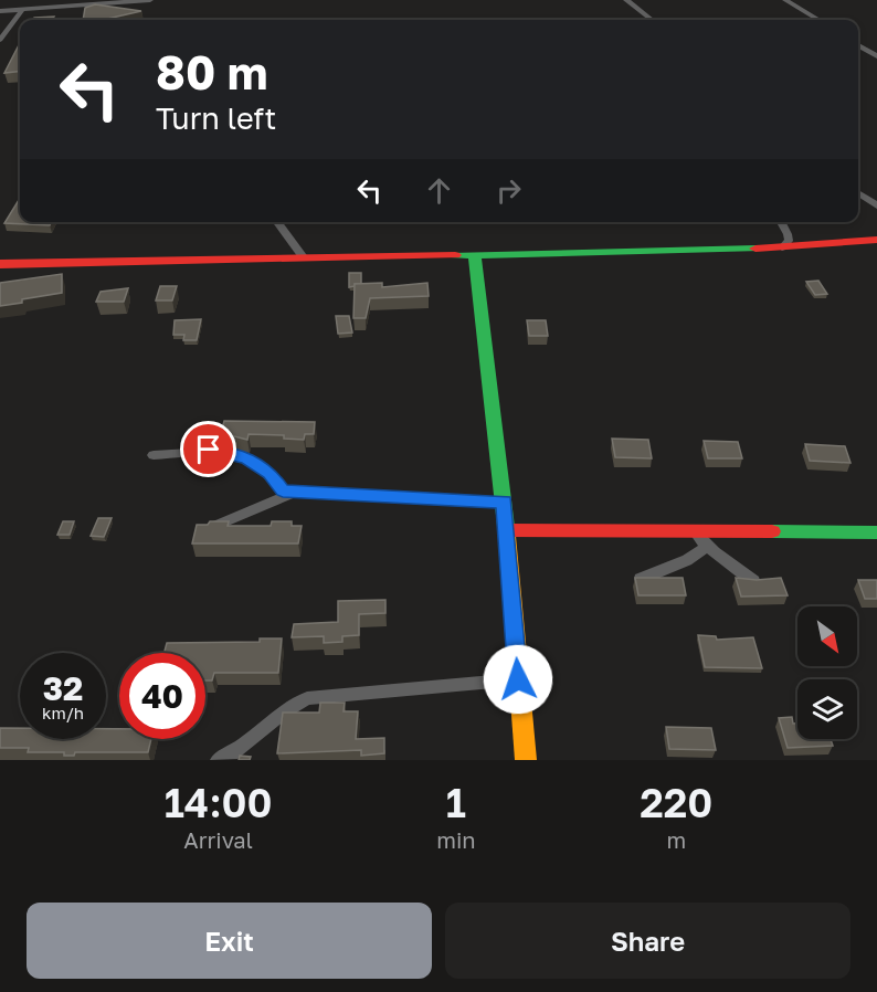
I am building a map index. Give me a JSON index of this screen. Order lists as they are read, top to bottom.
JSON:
{
  "north": "bottom right",
  "page": {
    "turn": ["80 m", "Turn left"],
    "speed": "32 km/h",
    "limit": "40",
    "eta": [
      "14:00",
      "Arrival",
      "1",
      "min",
      "220",
      "m"
    ],
    "buttons": ["Exit", "Share"]
  }
}
